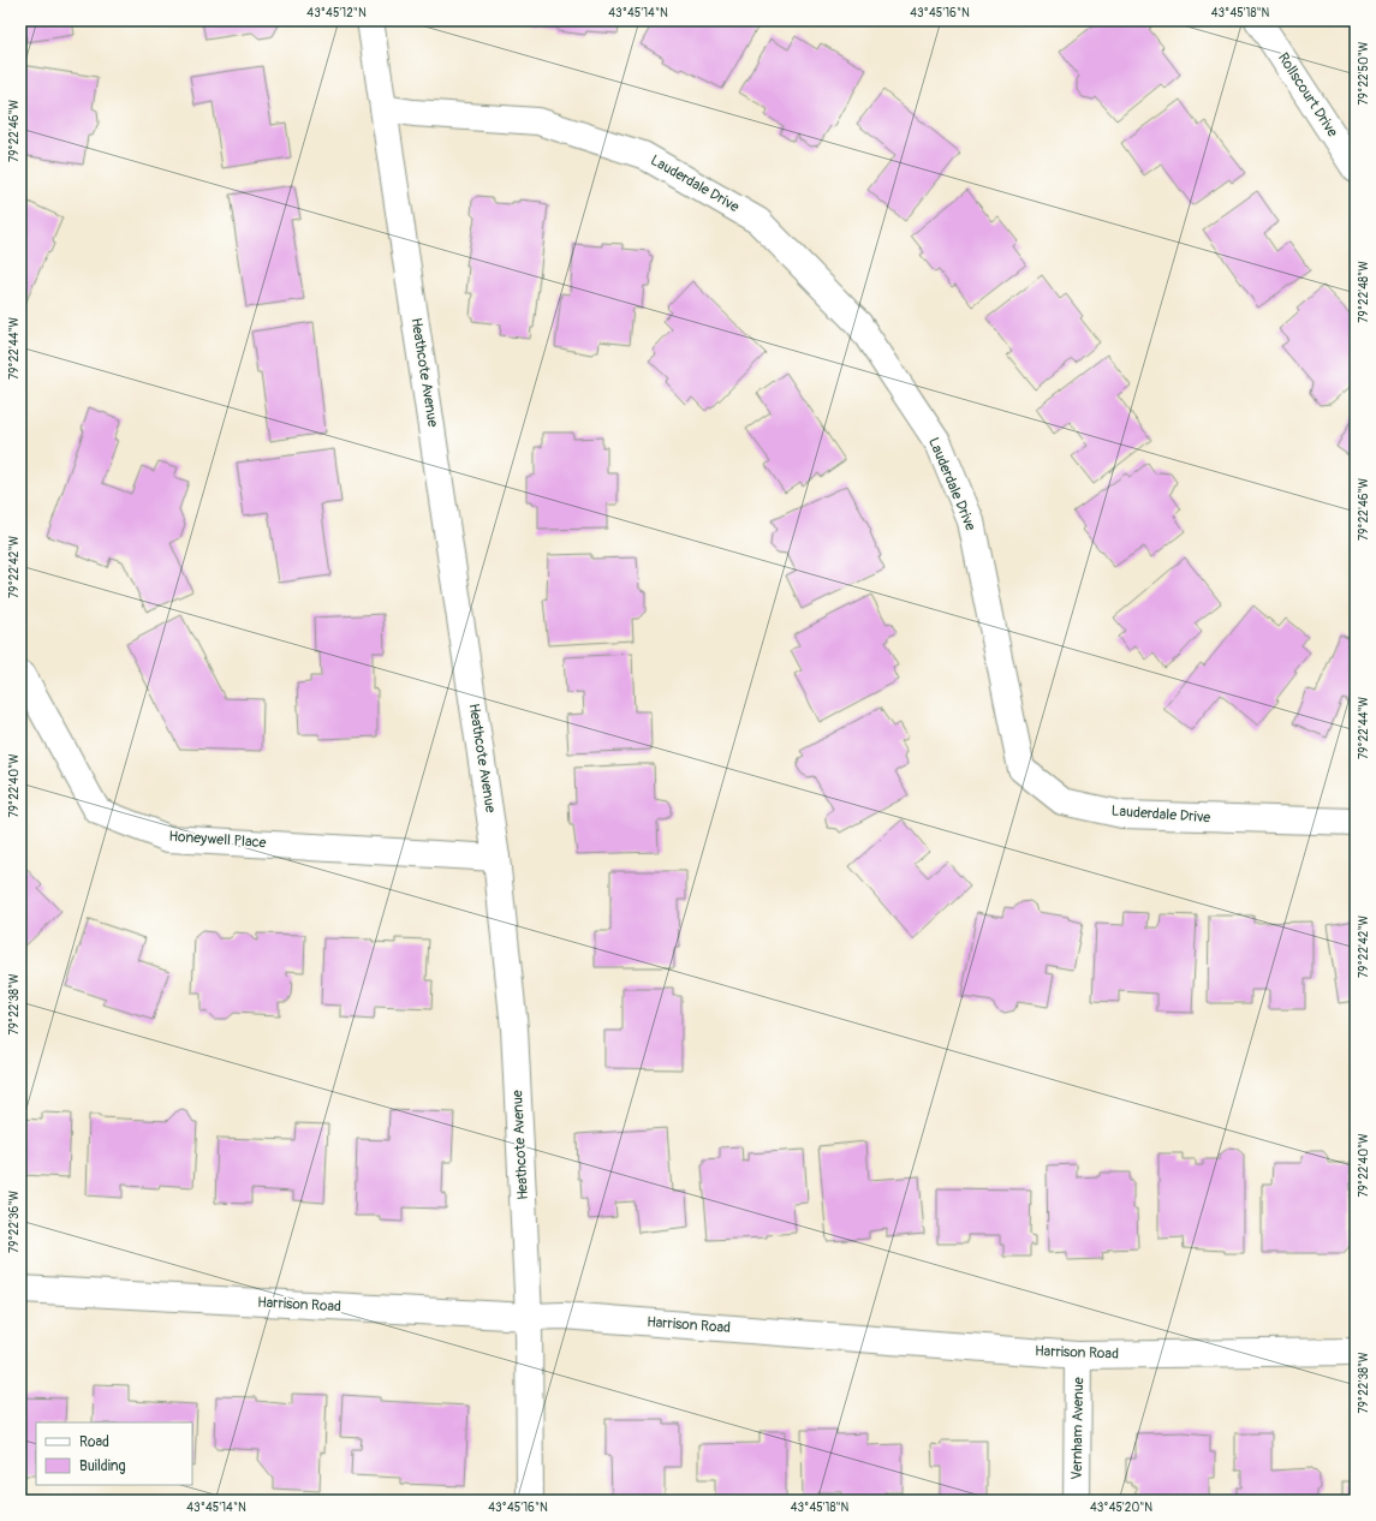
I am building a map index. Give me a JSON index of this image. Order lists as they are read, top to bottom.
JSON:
{
  "streets": {
    "street": [
      "Rollscourt Drive",
      "Lauderdale Drive",
      "Heathcote Avenue",
      "Honeywell Place",
      "Harrison Road",
      "Vernham Avenue"
    ]
  },
  "crossings": [
    ["Lauderdale Drive", "Heathcote Avenue"],
    ["Heathcote Avenue", "Honeywell Place"],
    ["Heathcote Avenue", "Harrison Road"],
    ["Harrison Road", "Vernham Avenue"]
  ],
  "legend": ["Road", "Building"],
  "coordinates": [
    "43°45'12\"N",
    "43°45'14\"N",
    "43°45'16\"N",
    "43°45'18\"N",
    "79°22'50\"W",
    "79°22'46\"W",
    "79°22'48\"W",
    "79°22'44\"W",
    "79°22'42\"W",
    "79°22'40\"W",
    "79°22'38\"W",
    "79°22'36\"W",
    "43°45'20\"N"
  ]
}
